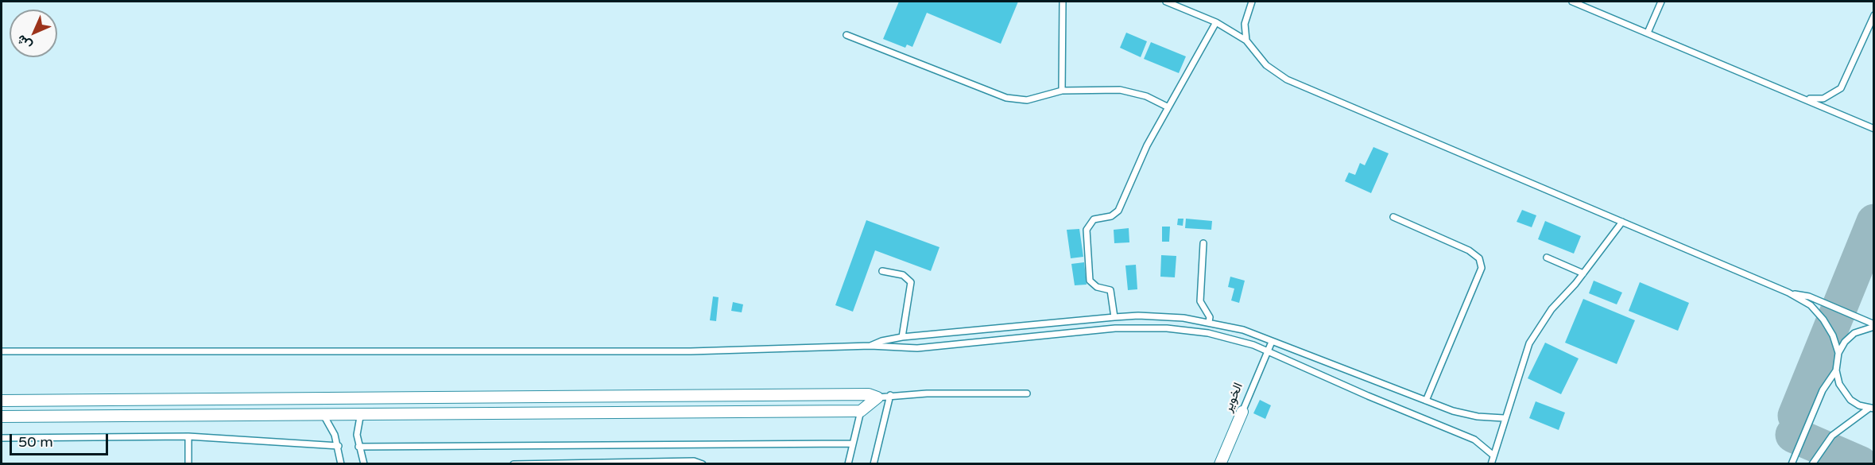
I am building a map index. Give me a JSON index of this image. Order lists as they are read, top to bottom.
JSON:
{
  "streets": {
    "street": ["الخوير"]
  },
  "scale_bar": "50 m",
  "north": "bottom left"
}
